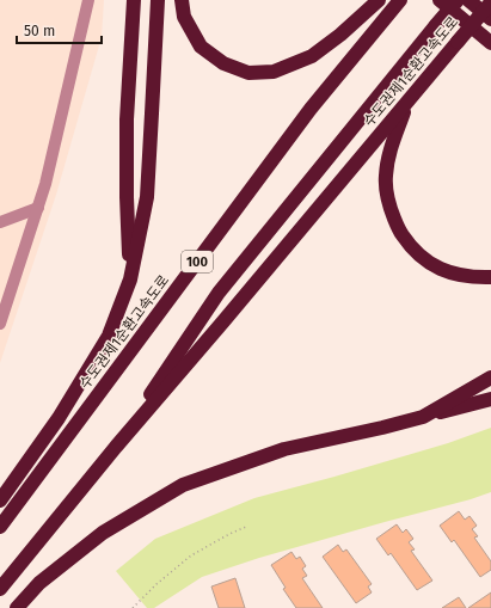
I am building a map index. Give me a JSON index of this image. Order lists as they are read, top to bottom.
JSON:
{
  "streets": {
    "highway": ["수도권제1순환고속도로", "100"]
  },
  "scale_bar": "50 m"
}
